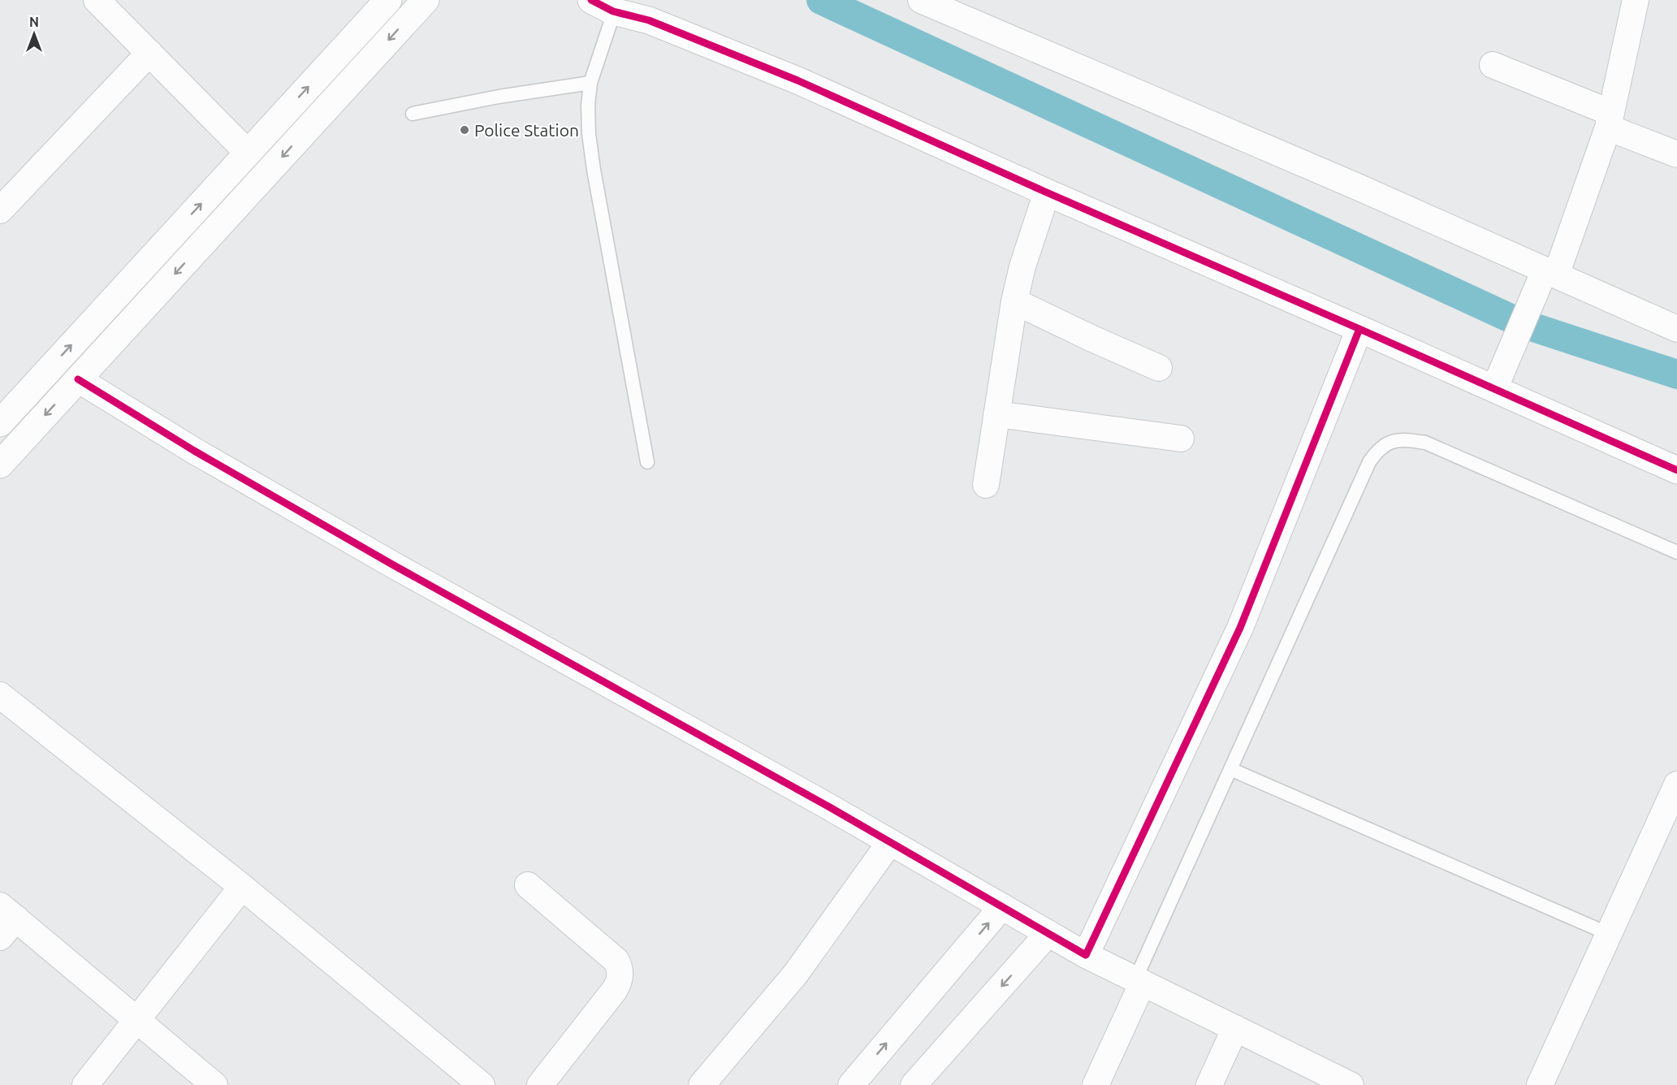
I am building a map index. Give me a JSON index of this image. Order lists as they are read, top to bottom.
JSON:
{
  "places": ["Police Station"],
  "north": "top"
}
